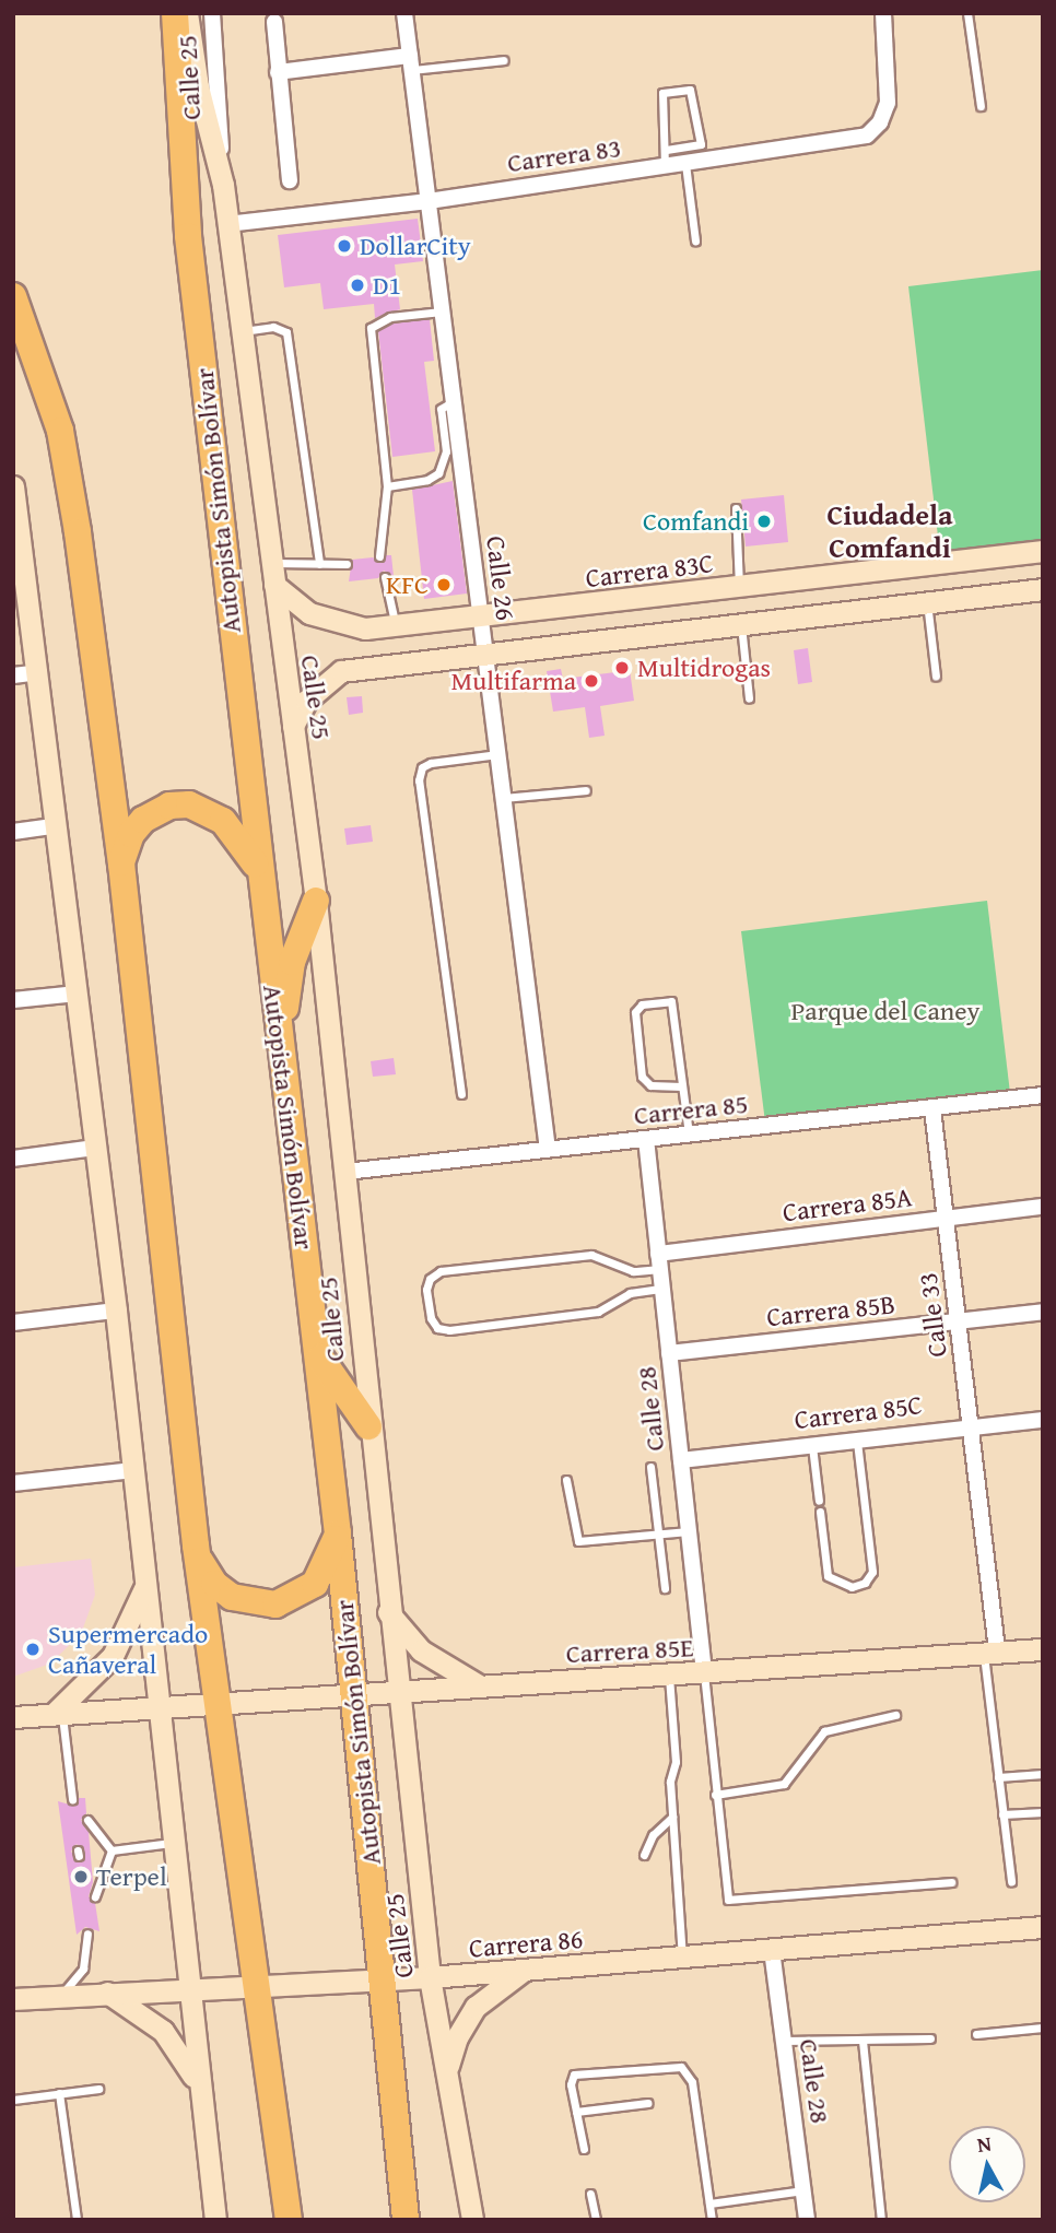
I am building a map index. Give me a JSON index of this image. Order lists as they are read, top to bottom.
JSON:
{
  "streets": {
    "highway": ["Autopista Simón Bolívar"],
    "street": [
      "Calle 25",
      "Carrera 83",
      "Carrera 83C",
      "Calle 26",
      "Carrera 85",
      "Carrera 85A",
      "Carrera 85B",
      "Calle 33",
      "Calle 28",
      "Carrera 85C",
      "Carrera 85E",
      "Carrera 86"
    ]
  },
  "crossings": [
    ["Calle 25", "Carrera 83"],
    ["Calle 25", "Carrera 83C"],
    ["Calle 25", "Carrera 85"],
    ["Calle 25", "Carrera 85E"],
    ["Calle 25", "Carrera 86"],
    ["Carrera 83", "Calle 26"],
    ["Autopista Simón Bolívar", "Carrera 85E"],
    ["Autopista Simón Bolívar", "Carrera 86"],
    ["Carrera 83C", "Calle 26"],
    ["Calle 26", "Carrera 85"],
    ["Carrera 85", "Calle 33"],
    ["Carrera 85", "Calle 28"],
    ["Carrera 85A", "Calle 33"],
    ["Carrera 85A", "Calle 28"],
    ["Carrera 85B", "Calle 33"],
    ["Carrera 85B", "Calle 28"],
    ["Calle 33", "Carrera 85C"],
    ["Calle 33", "Carrera 85E"],
    ["Calle 28", "Carrera 85C"],
    ["Calle 28", "Carrera 85E"],
    ["Calle 28", "Carrera 86"]
  ],
  "districts": ["Ciudadela Comfandi"],
  "parks": ["Parque del Caney"],
  "places": [
    "DollarCity",
    "D1",
    "Comfandi",
    "KFC",
    "Multidrogas",
    "Multifarma",
    "Supermercado Cañaveral",
    "Terpel"
  ],
  "north": "top"
}
